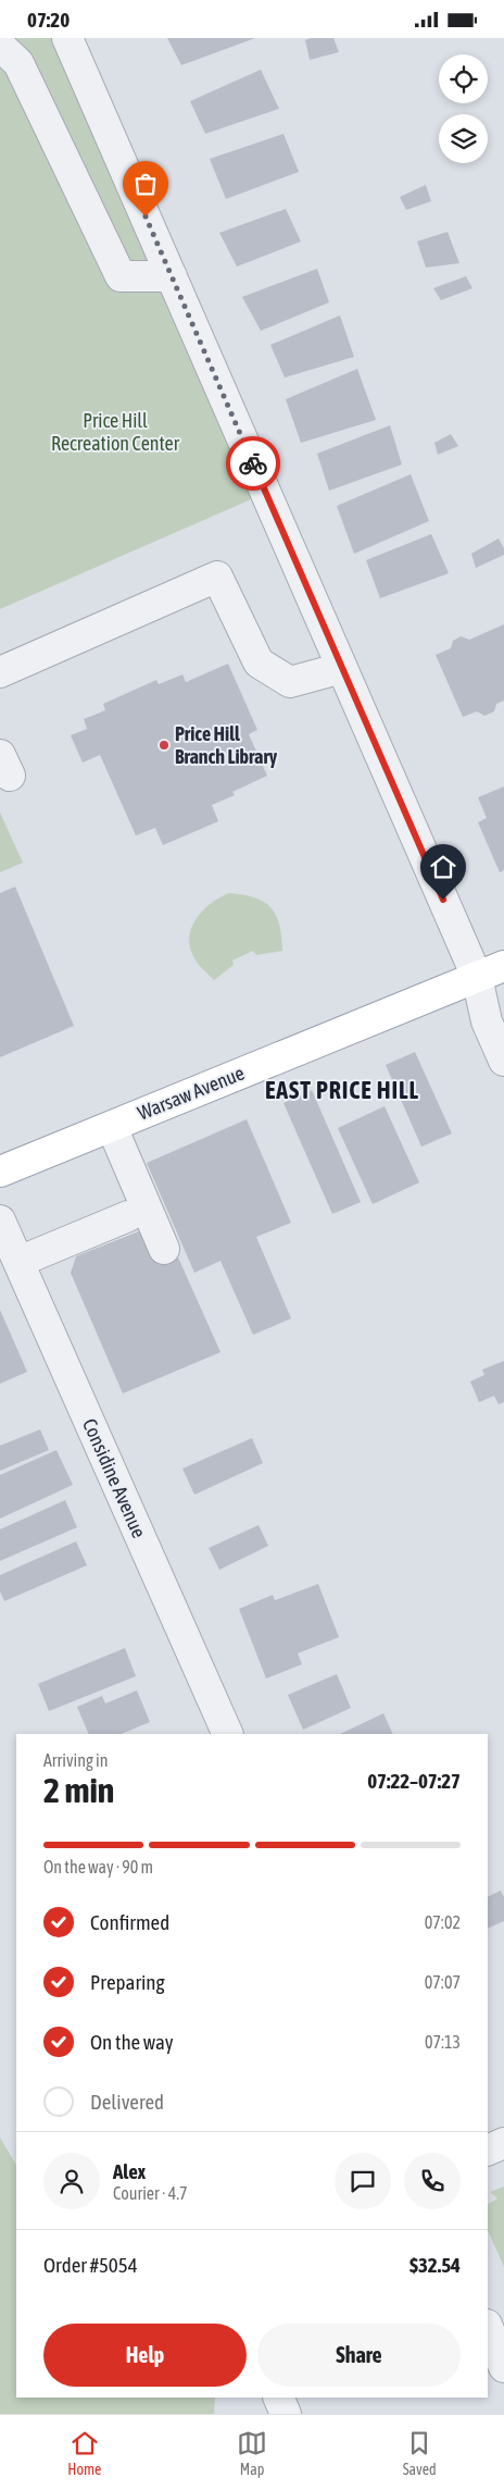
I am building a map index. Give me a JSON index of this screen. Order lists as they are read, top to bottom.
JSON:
{
  "streets": {
    "main road": ["Warsaw Avenue"],
    "street": ["Considine Avenue"]
  },
  "districts": ["EAST PRICE HILL"],
  "parks": ["Price Hill Recreation Center"],
  "places": ["Price Hill Branch Library"],
  "page": {
    "status": "07:20",
    "heading": ["2 min", "Arriving in", "07:22–07:27"],
    "panel": [
      "Alex",
      "Courier · 4.7",
      "Order #5054",
      "$32.54"
    ],
    "bar": "On the way · 90 m",
    "list": [
      ["Confirmed", "07:02"],
      ["Preparing", "07:07"],
      ["On the way", "07:13"],
      "Delivered"
    ],
    "buttons": ["Help", "Share"],
    "tabs": ["Home", "Map", "Saved"]
  }
}
